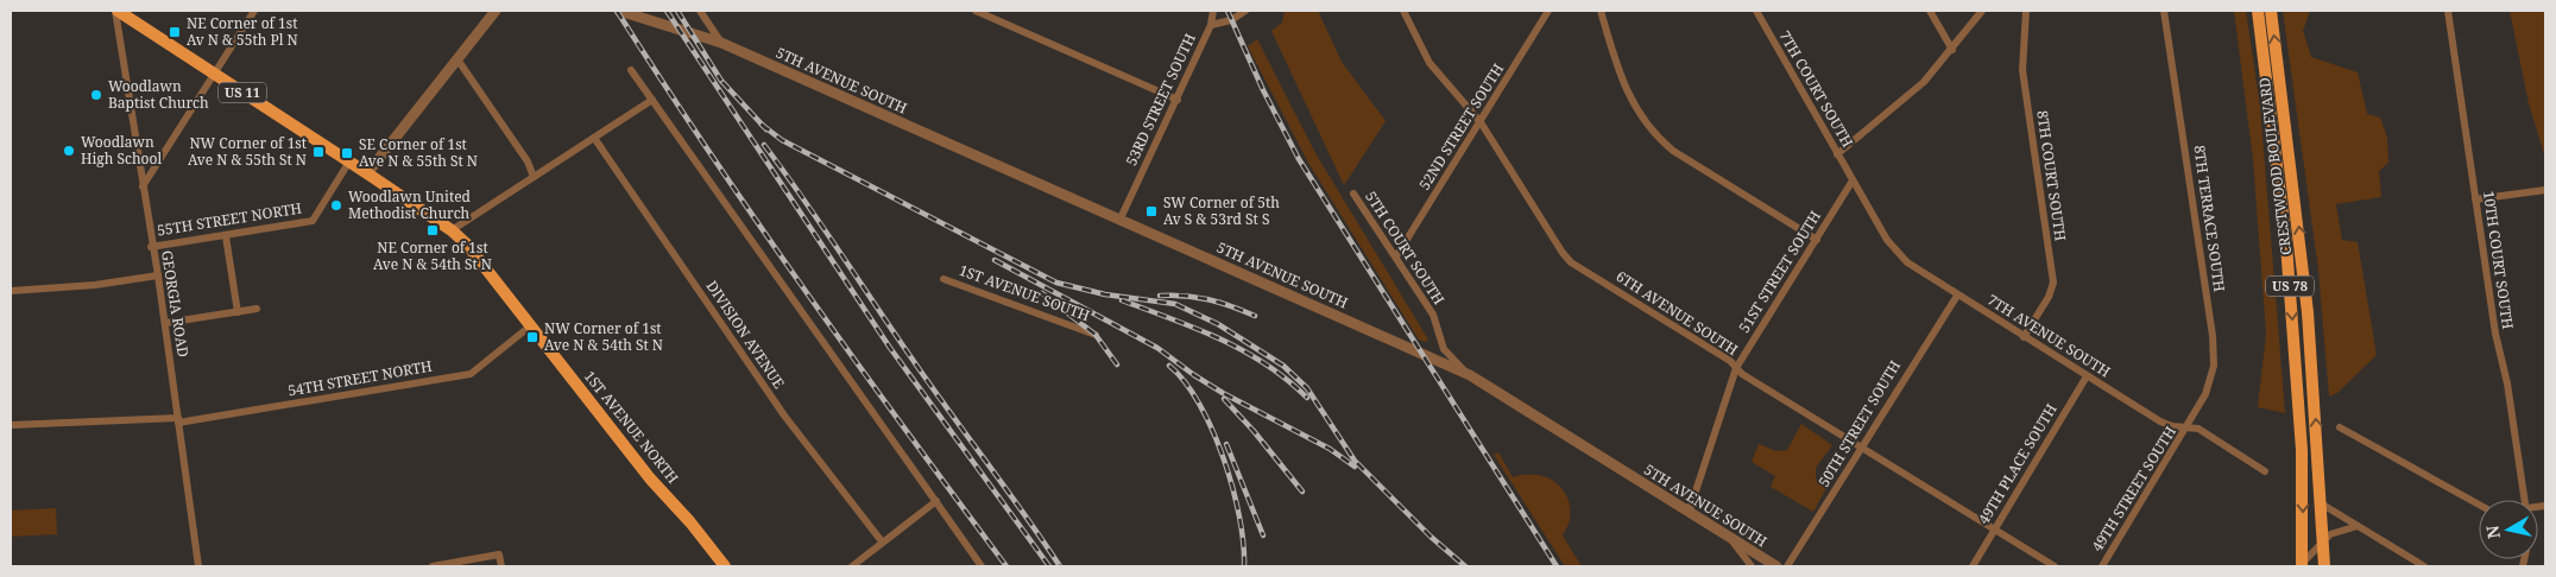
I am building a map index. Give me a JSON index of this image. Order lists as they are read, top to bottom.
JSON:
{
  "streets": {
    "main road": [
      "US 11",
      "CRESTWOOD BOULEVARD",
      "US 78",
      "1ST AVENUE NORTH"
    ],
    "street": [
      "5TH AVENUE SOUTH",
      "7TH COURT SOUTH",
      "53RD STREET SOUTH",
      "52ND STREET SOUTH",
      "8TH COURT SOUTH",
      "8TH TERRACE SOUTH",
      "55TH STREET NORTH",
      "5TH COURT SOUTH",
      "10TH COURT SOUTH",
      "51ST STREET SOUTH",
      "1ST AVENUE SOUTH",
      "GEORGIA ROAD",
      "6TH AVENUE SOUTH",
      "DIVISION AVENUE",
      "7TH AVENUE SOUTH",
      "54TH STREET NORTH",
      "50TH STREET SOUTH",
      "49TH PLACE SOUTH",
      "49TH STREET SOUTH"
    ]
  },
  "crossings": [
    ["5TH AVENUE SOUTH", "53RD STREET SOUTH"],
    ["5TH AVENUE SOUTH", "5TH COURT SOUTH"],
    ["5TH AVENUE SOUTH", "51ST STREET SOUTH"],
    ["7TH COURT SOUTH", "51ST STREET SOUTH"],
    ["7TH COURT SOUTH", "7TH AVENUE SOUTH"],
    ["52ND STREET SOUTH", "5TH COURT SOUTH"],
    ["52ND STREET SOUTH", "6TH AVENUE SOUTH"],
    ["8TH COURT SOUTH", "7TH AVENUE SOUTH"],
    ["8TH TERRACE SOUTH", "7TH AVENUE SOUTH"],
    ["8TH TERRACE SOUTH", "49TH STREET SOUTH"],
    ["55TH STREET NORTH", "GEORGIA ROAD"],
    ["55TH STREET NORTH", "1ST AVENUE NORTH"],
    ["51ST STREET SOUTH", "6TH AVENUE SOUTH"],
    ["51ST STREET SOUTH", "7TH AVENUE SOUTH"],
    ["GEORGIA ROAD", "54TH STREET NORTH"],
    ["GEORGIA ROAD", "1ST AVENUE NORTH"],
    ["6TH AVENUE SOUTH", "50TH STREET SOUTH"],
    ["6TH AVENUE SOUTH", "49TH PLACE SOUTH"],
    ["7TH AVENUE SOUTH", "50TH STREET SOUTH"],
    ["7TH AVENUE SOUTH", "49TH PLACE SOUTH"],
    ["7TH AVENUE SOUTH", "49TH STREET SOUTH"],
    ["54TH STREET NORTH", "1ST AVENUE NORTH"]
  ],
  "places": {
    "transit": [
      "NE Corner of 1st Av N & 55th Pl N",
      "NW Corner of 1st Ave N & 55th St N",
      "SE Corner of 1st Ave N & 55th St N",
      "SW Corner of 5th Av S & 53rd St S",
      "NE Corner of 1st Ave N & 54th St N",
      "NW Corner of 1st Ave N & 54th St N"
    ],
    "other": ["Woodlawn Baptist Church", "Woodlawn High School", "Woodlawn United Methodist Church"]
  },
  "north": "left"
}
